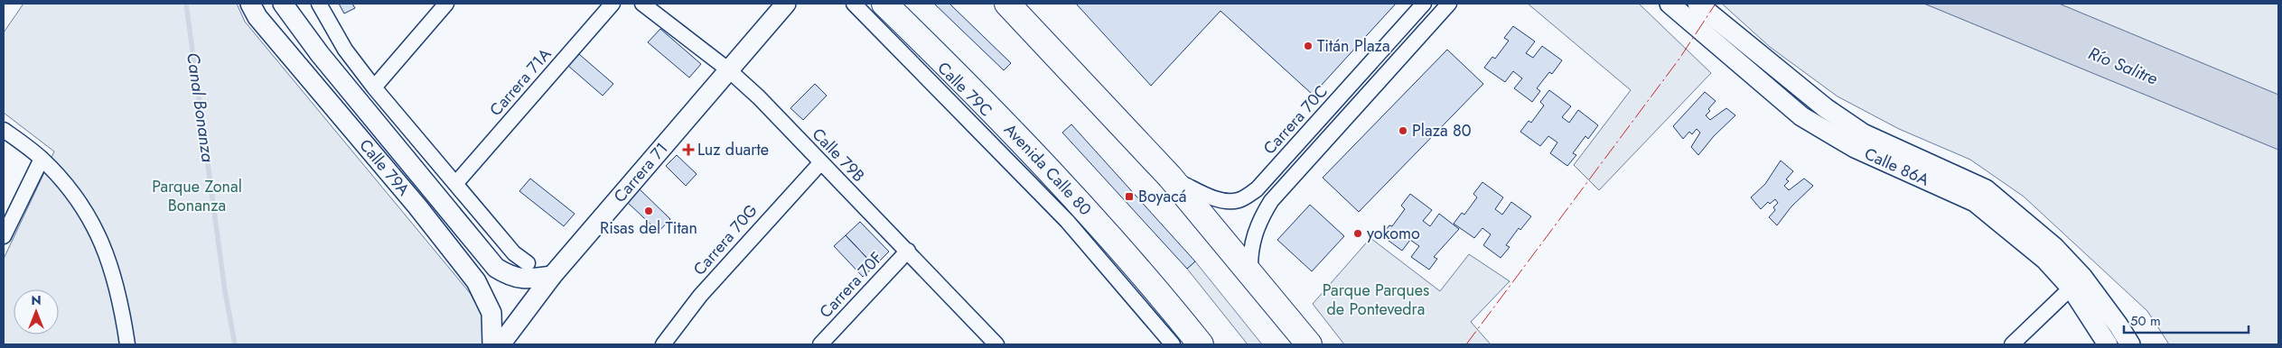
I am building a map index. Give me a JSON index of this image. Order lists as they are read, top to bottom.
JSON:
{
  "streets": {
    "highway": ["Avenida Calle 80"],
    "street": [
      "Carrera 71A",
      "Calle 79C",
      "Carrera 70C",
      "Calle 79B",
      "Calle 86A",
      "Calle 79A",
      "Carrera 71",
      "Carrera 70G",
      "Carrera 70F"
    ]
  },
  "crossings": [
    ["Calle 79B", "Carrera 71"],
    ["Calle 79B", "Carrera 70G"],
    ["Calle 79B", "Carrera 70F"],
    ["Calle 79A", "Carrera 71"]
  ],
  "water": ["Río Salitre", "Canal Bonanza"],
  "parks": ["Parque Zonal Bonanza", "Parque Parques de Pontevedra"],
  "places": {
    "other": [
      "Titán Plaza",
      "Plaza 80",
      "Risas del Titan",
      "yokomo"
    ],
    "health": ["Luz duarte"],
    "transit": ["Boyacá"]
  },
  "scale_bar": "50 m",
  "north": "top"
}
